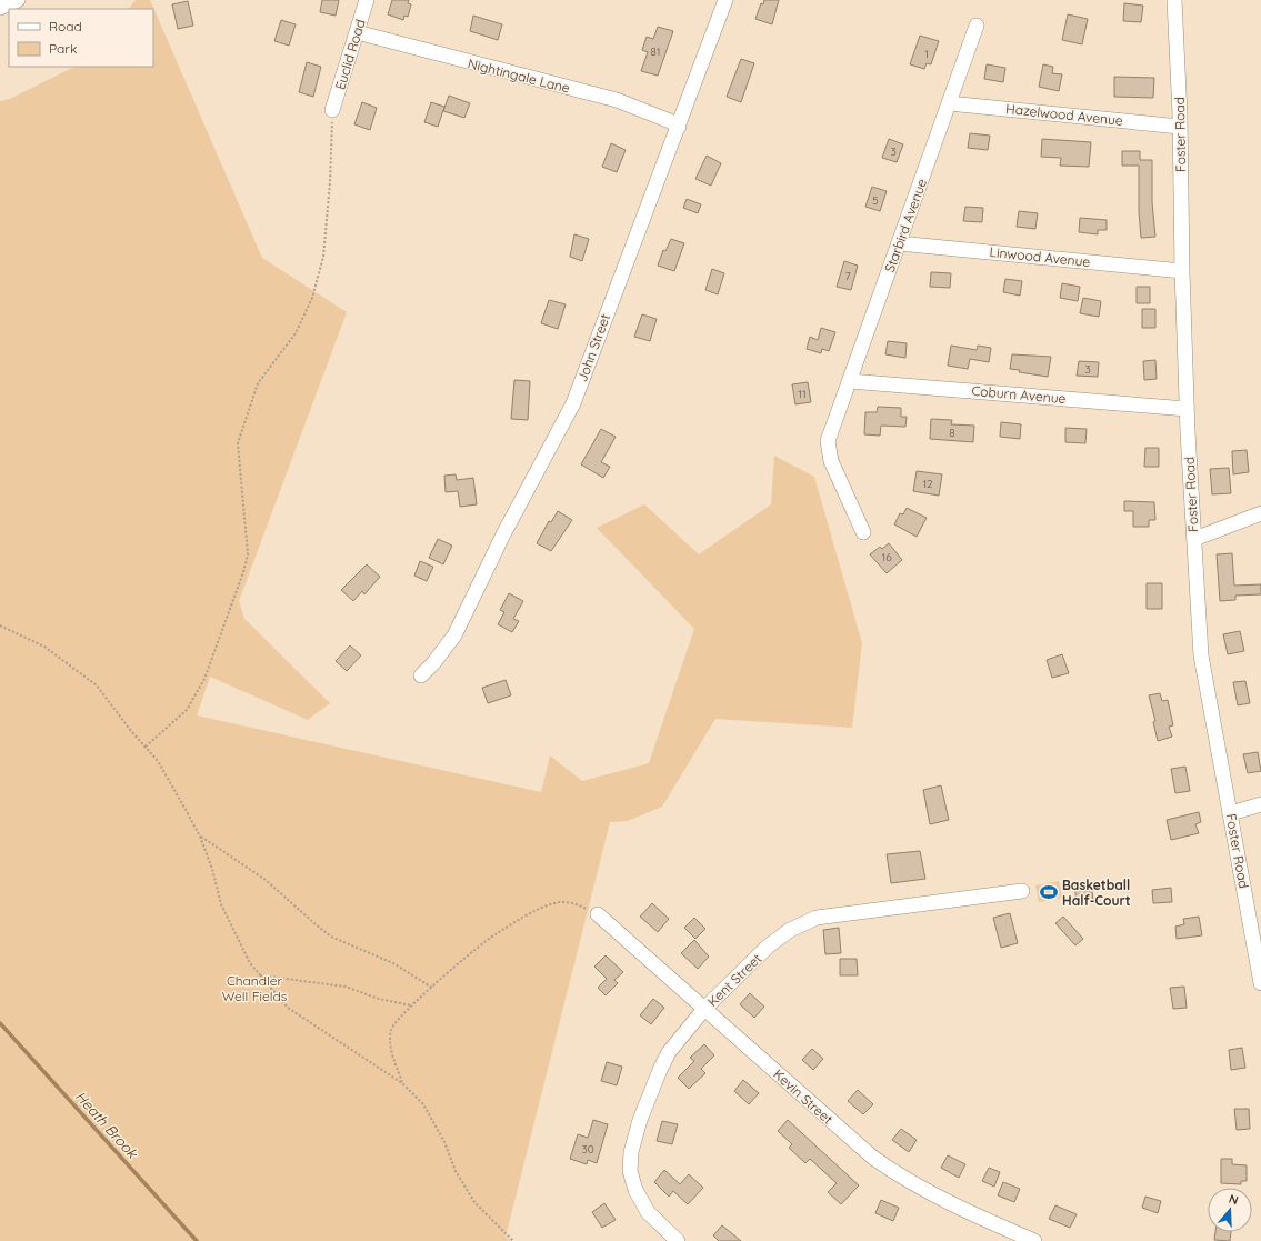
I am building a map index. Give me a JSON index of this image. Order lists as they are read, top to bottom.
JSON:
{
  "streets": {
    "street": [
      "Euclid Road",
      "Nightingale Lane",
      "Hazelwood Avenue",
      "Foster Road",
      "Starbird Avenue",
      "Linwood Avenue",
      "John Street",
      "Coburn Avenue",
      "Kent Street",
      "Kevin Street"
    ]
  },
  "crossings": [
    ["Euclid Road", "Nightingale Lane"],
    ["Nightingale Lane", "John Street"],
    ["Hazelwood Avenue", "Foster Road"],
    ["Hazelwood Avenue", "Starbird Avenue"],
    ["Foster Road", "Linwood Avenue"],
    ["Foster Road", "Coburn Avenue"],
    ["Starbird Avenue", "Linwood Avenue"],
    ["Starbird Avenue", "Coburn Avenue"],
    ["Kent Street", "Kevin Street"]
  ],
  "water": ["Heath Brook"],
  "parks": ["Chandler Well Fields"],
  "places": {
    "sports": ["Basketball Half-Court"]
  },
  "house_numbers": [
    "81",
    "1",
    "3",
    "5",
    "7",
    "3",
    "11",
    "8",
    "12",
    "16",
    "30"
  ],
  "legend": ["Road", "Park"],
  "north": "top"
}
